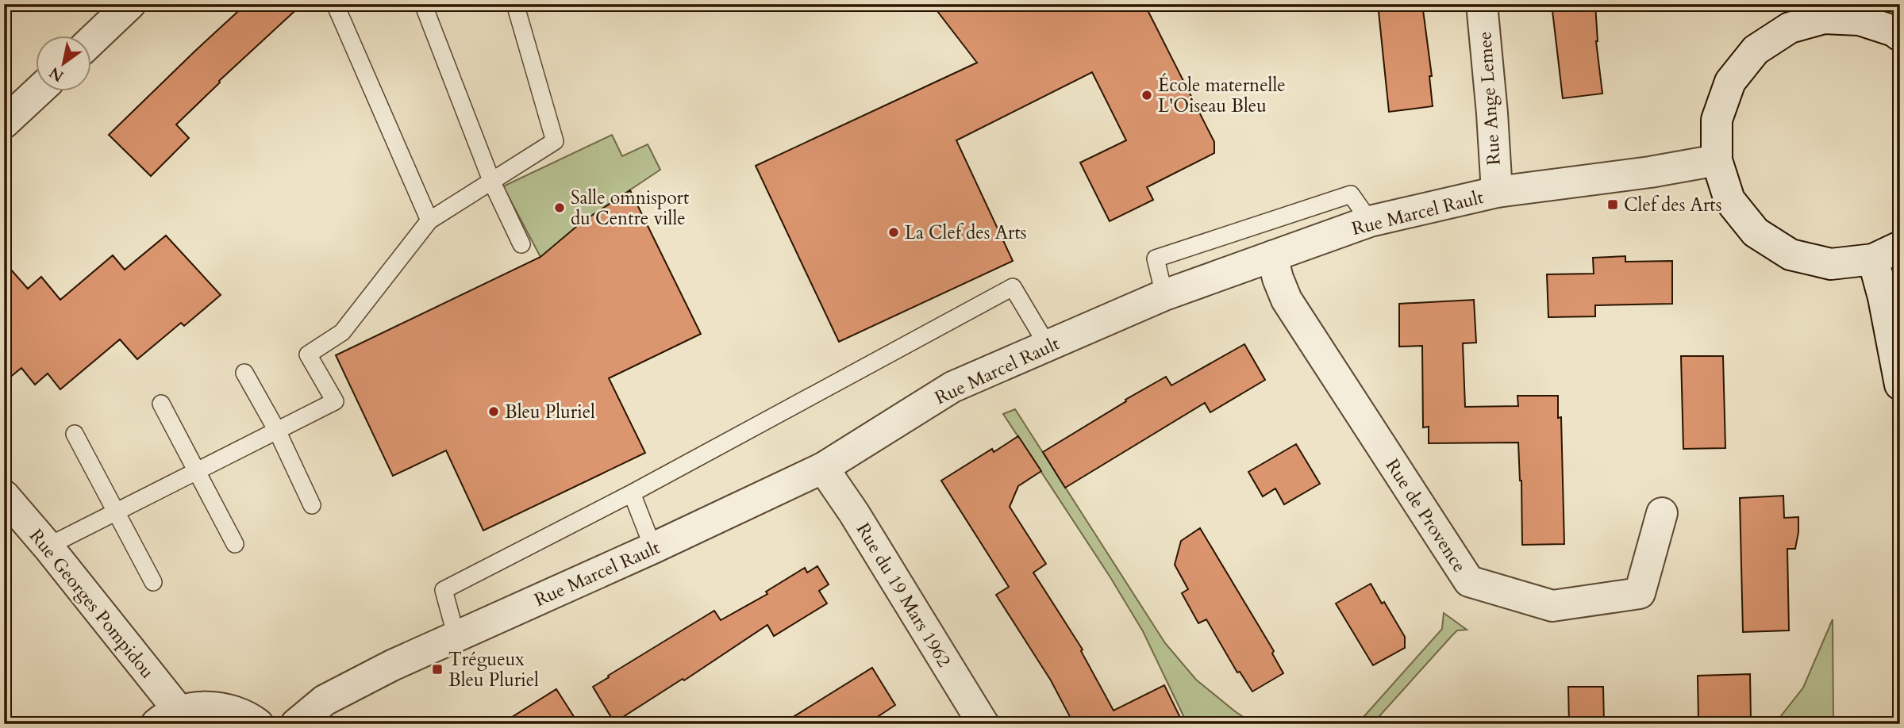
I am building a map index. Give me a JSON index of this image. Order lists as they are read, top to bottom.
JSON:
{
  "streets": {
    "street": [
      "Rue Ange Lemee",
      "Rue Marcel Rault",
      "Rue de Provence",
      "Rue du 19 Mars 1962",
      "Rue Georges Pompidou"
    ]
  },
  "crossings": [
    ["Rue Ange Lemee", "Rue Marcel Rault"],
    ["Rue Marcel Rault", "Rue de Provence"],
    ["Rue Marcel Rault", "Rue du 19 Mars 1962"]
  ],
  "places": {
    "other": [
      "École maternelle L'Oiseau Bleu",
      "Salle omnisport du Centre ville",
      "La Clef des Arts",
      "Bleu Pluriel"
    ],
    "transit": ["Clef des Arts", "Trégueux Bleu Pluriel"]
  },
  "north": "bottom left"
}
